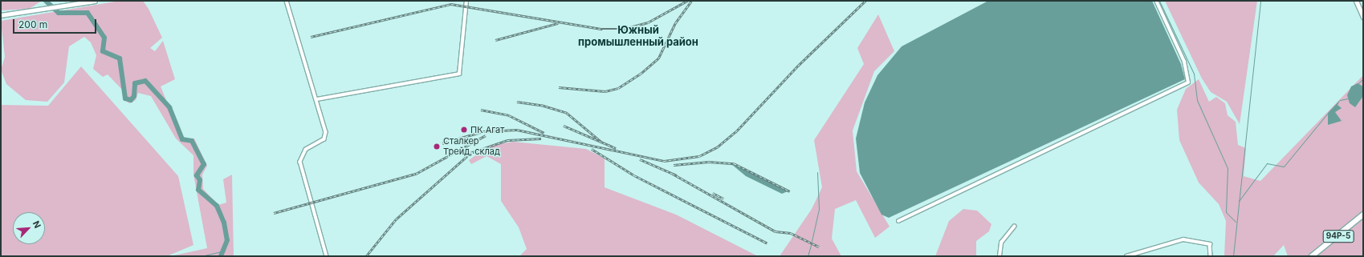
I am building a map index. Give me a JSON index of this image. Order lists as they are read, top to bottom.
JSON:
{
  "streets": {
    "main road": ["94Р-5"]
  },
  "districts": ["Южный промышленный район"],
  "places": ["ПК Агат", "Сталкер Трейд, склад"],
  "scale_bar": "200 m",
  "north": "top right"
}
